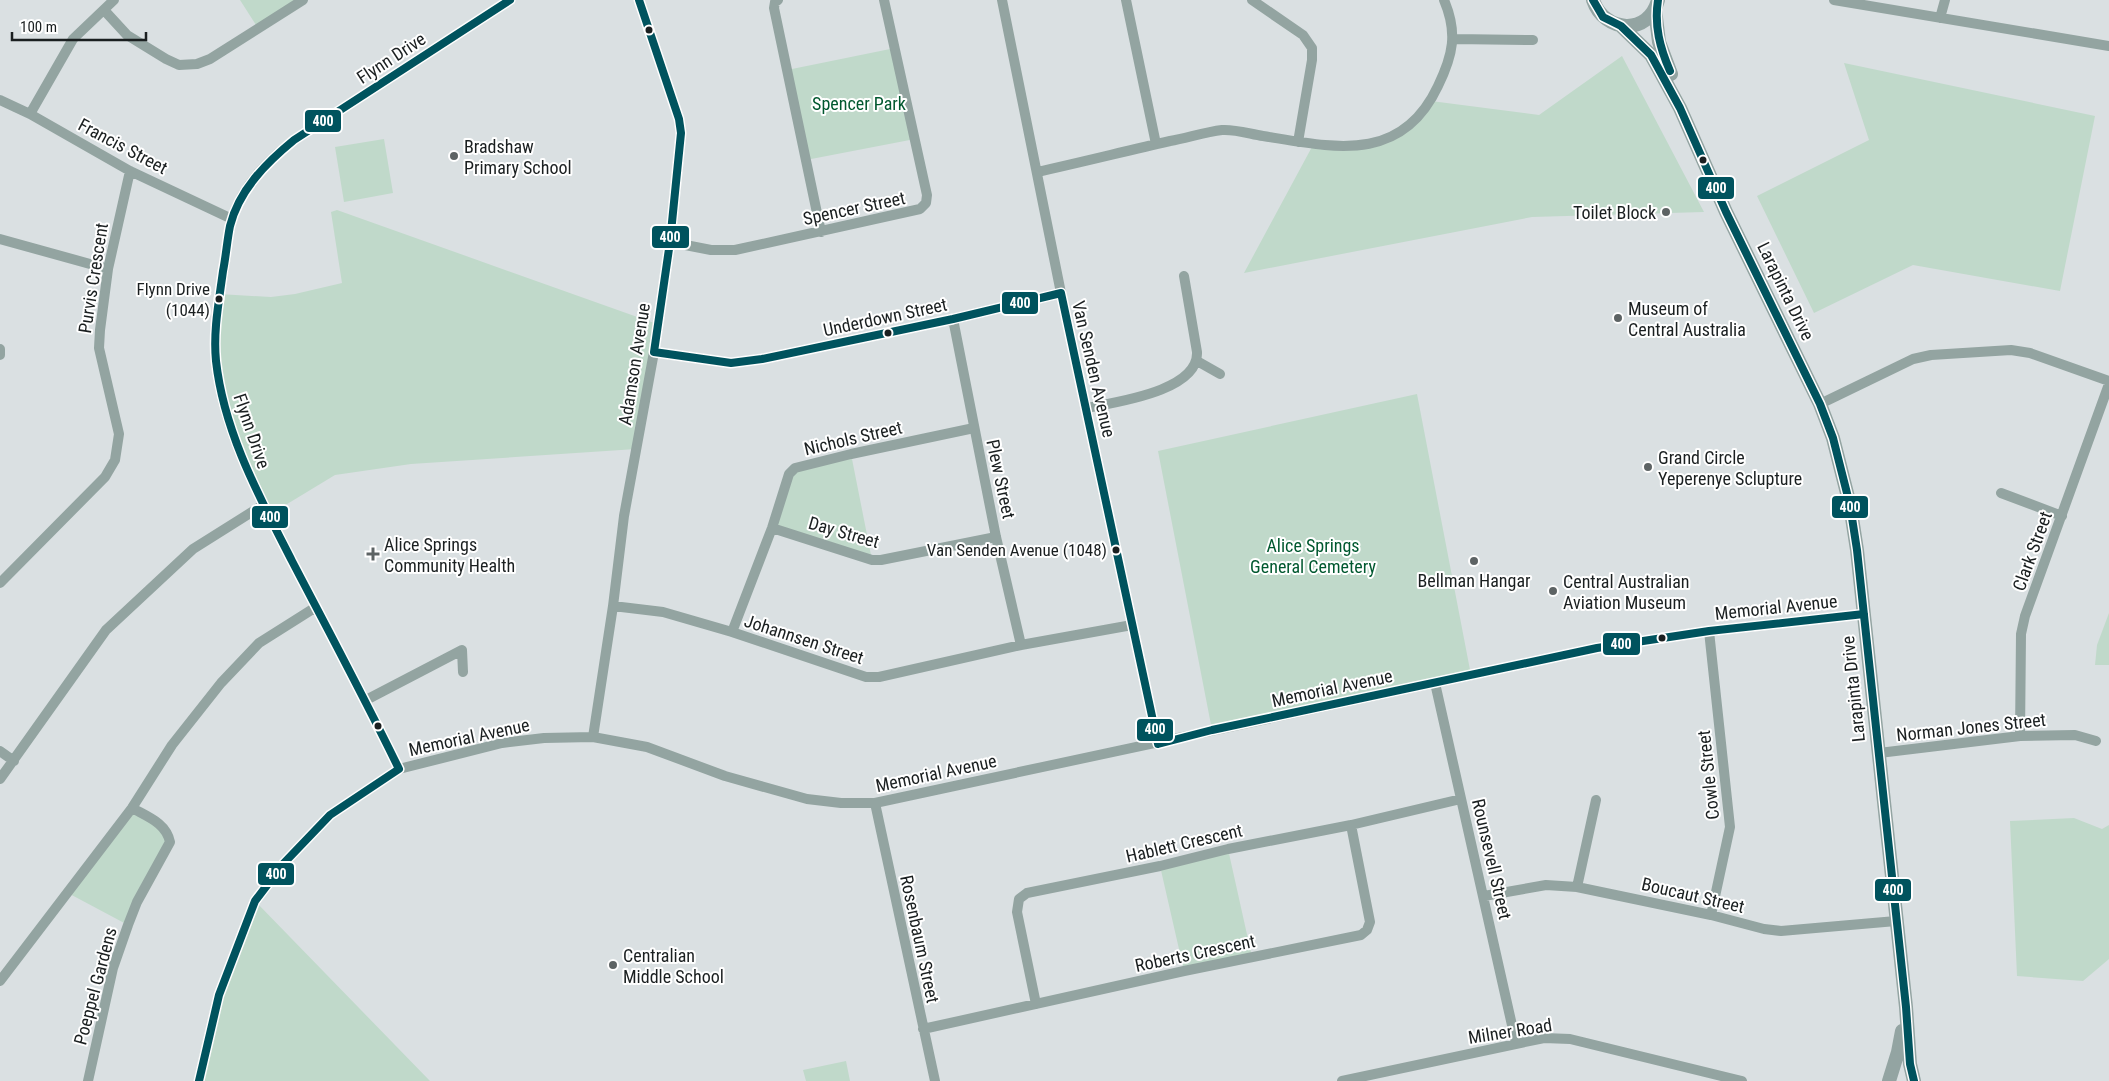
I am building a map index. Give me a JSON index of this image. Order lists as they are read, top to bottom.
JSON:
{
  "streets": {
    "main road": ["Larapinta Drive"],
    "street": [
      "Flynn Drive",
      "Francis Street",
      "Spencer Street",
      "Purvis Crescent",
      "Underdown Street",
      "Adamson Avenue",
      "Van Senden Avenue",
      "Nichols Street",
      "Plew Street",
      "Day Street",
      "Clark Street",
      "Memorial Avenue",
      "Johannsen Street",
      "Norman Jones Street",
      "Cowle Street",
      "Hablett Crescent",
      "Rounsevell Street",
      "Boucaut Street",
      "Rosenbaum Street",
      "Roberts Crescent",
      "Poeppel Gardens",
      "Milner Road"
    ]
  },
  "crossings": [
    ["Flynn Drive", "Francis Street"],
    ["Flynn Drive", "Memorial Avenue"],
    ["Francis Street", "Purvis Crescent"],
    ["Spencer Street", "Adamson Avenue"],
    ["Larapinta Drive", "Memorial Avenue"],
    ["Larapinta Drive", "Norman Jones Street"],
    ["Larapinta Drive", "Boucaut Street"],
    ["Underdown Street", "Adamson Avenue"],
    ["Underdown Street", "Van Senden Avenue"],
    ["Underdown Street", "Plew Street"],
    ["Adamson Avenue", "Memorial Avenue"],
    ["Adamson Avenue", "Johannsen Street"],
    ["Van Senden Avenue", "Memorial Avenue"],
    ["Van Senden Avenue", "Johannsen Street"],
    ["Nichols Street", "Plew Street"],
    ["Nichols Street", "Day Street"],
    ["Nichols Street", "Johannsen Street"],
    ["Plew Street", "Day Street"],
    ["Plew Street", "Johannsen Street"],
    ["Clark Street", "Norman Jones Street"],
    ["Memorial Avenue", "Cowle Street"],
    ["Memorial Avenue", "Rounsevell Street"],
    ["Memorial Avenue", "Rosenbaum Street"],
    ["Cowle Street", "Boucaut Street"],
    ["Hablett Crescent", "Rounsevell Street"],
    ["Hablett Crescent", "Roberts Crescent"],
    ["Rounsevell Street", "Boucaut Street"],
    ["Rounsevell Street", "Milner Road"],
    ["Rosenbaum Street", "Roberts Crescent"]
  ],
  "parks": ["Spencer Park", "Alice Springs General Cemetery"],
  "places": {
    "other": [
      "Bradshaw Primary School",
      "Toilet Block",
      "Flynn Drive (1044)",
      "Museum of Central Australia",
      "Grand Circle Yeperenye Sclupture",
      "Van Senden Avenue (1048)",
      "Bellman Hangar",
      "Central Australian Aviation Museum",
      "Centralian Middle School"
    ],
    "health": ["Alice Springs Community Health"]
  },
  "lines": ["transit line 400"],
  "scale_bar": "100 m"
}
